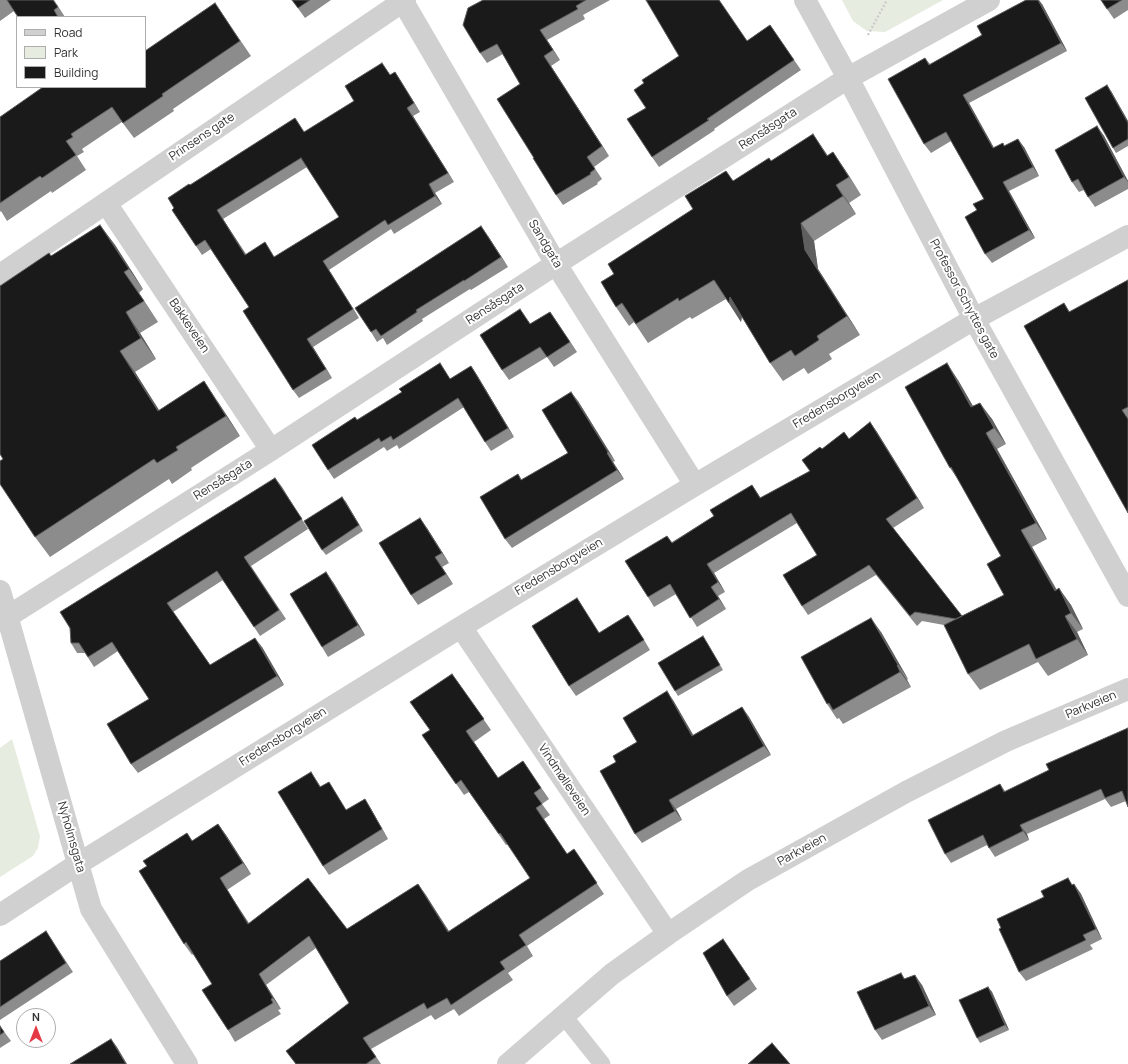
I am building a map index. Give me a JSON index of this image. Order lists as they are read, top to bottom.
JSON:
{
  "streets": {
    "street": [
      "Rensåsgata",
      "Prinsens gate",
      "Sandgata",
      "Professor Schyttes gate",
      "Bakkeveien",
      "Fredensborgveien",
      "Parkveien",
      "Vindmølleveien",
      "Nyholmsgata"
    ]
  },
  "crossings": [
    ["Rensåsgata", "Sandgata"],
    ["Rensåsgata", "Professor Schyttes gate"],
    ["Rensåsgata", "Bakkeveien"],
    ["Rensåsgata", "Nyholmsgata"],
    ["Prinsens gate", "Sandgata"],
    ["Prinsens gate", "Bakkeveien"],
    ["Sandgata", "Fredensborgveien"],
    ["Professor Schyttes gate", "Fredensborgveien"],
    ["Fredensborgveien", "Vindmølleveien"],
    ["Fredensborgveien", "Nyholmsgata"],
    ["Parkveien", "Vindmølleveien"]
  ],
  "legend": ["Road", "Park", "Building"],
  "north": "top"
}
